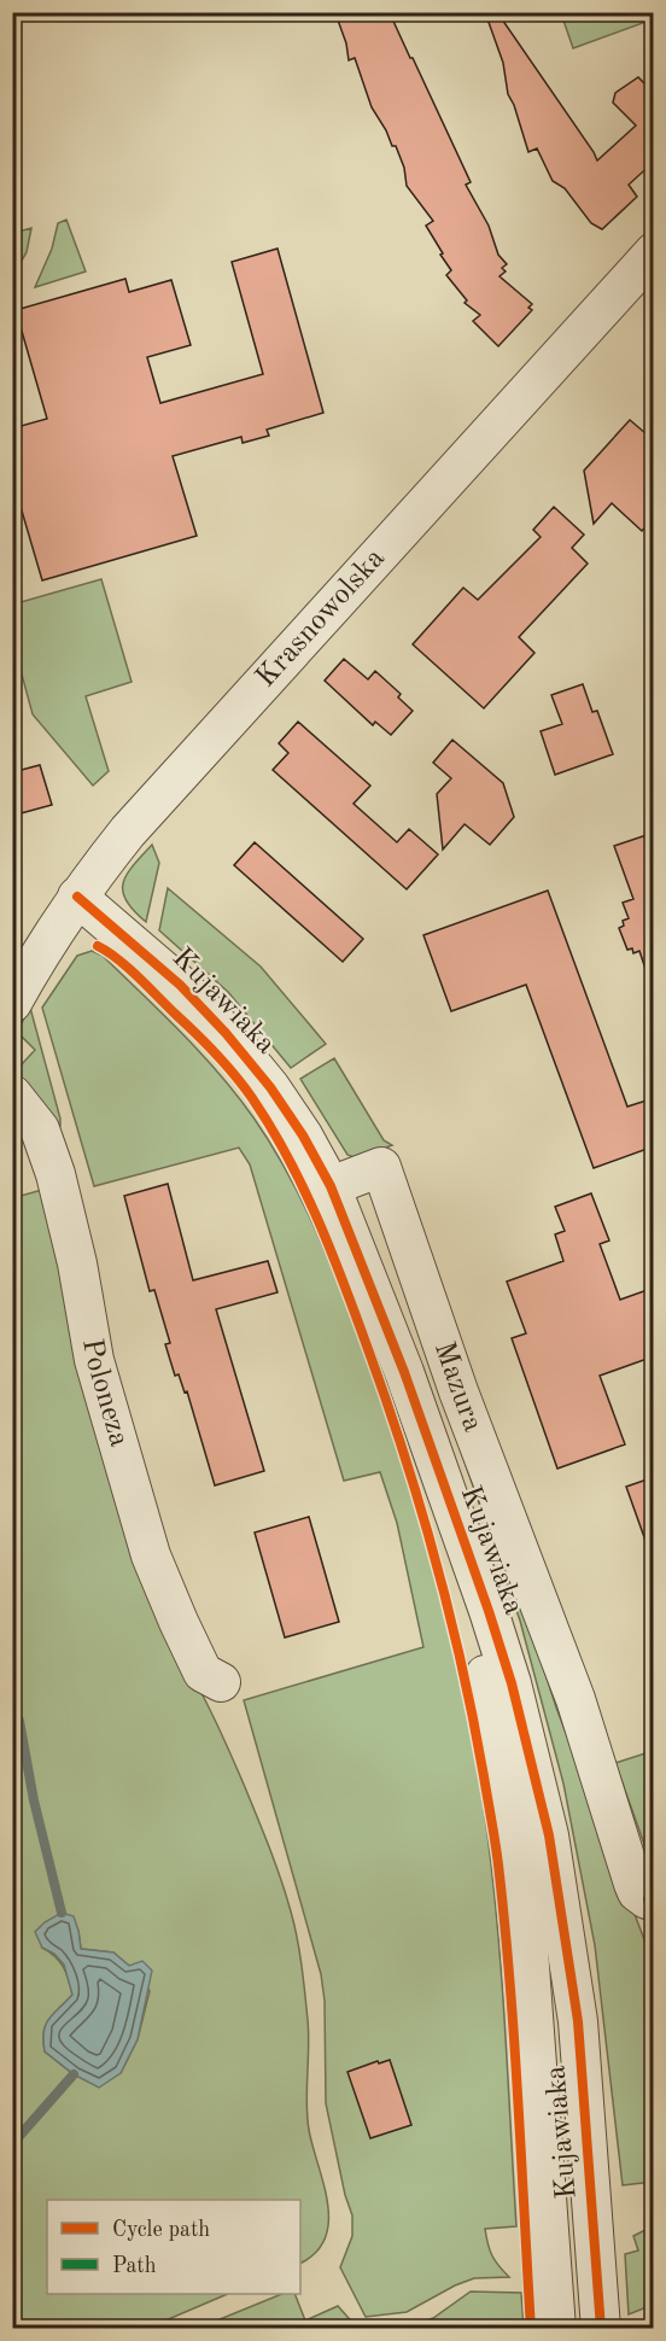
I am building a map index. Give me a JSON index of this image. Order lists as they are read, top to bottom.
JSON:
{
  "streets": {
    "street": [
      "Krasnowolska",
      "Kujawiaka",
      "Mazura",
      "Poloneza"
    ]
  },
  "crossings": [
    ["Krasnowolska", "Kujawiaka"],
    ["Kujawiaka", "Mazura"]
  ],
  "legend": ["Cycle path", "Path"]
}
